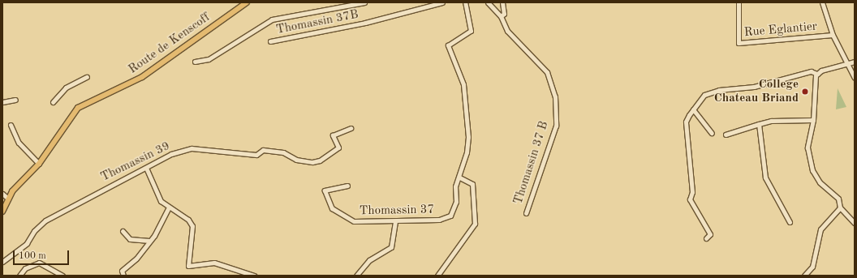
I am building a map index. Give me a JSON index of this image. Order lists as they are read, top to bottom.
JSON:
{
  "streets": {
    "main road": ["Route de Kenscoff"],
    "street": [
      "Thomassin 37B",
      "Rue Eglantier",
      "Thomassin 39",
      "Thomassin 37 B",
      "Thomassin 37"
    ]
  },
  "places": ["College Chateau Briand"],
  "scale_bar": "100 m"
}
